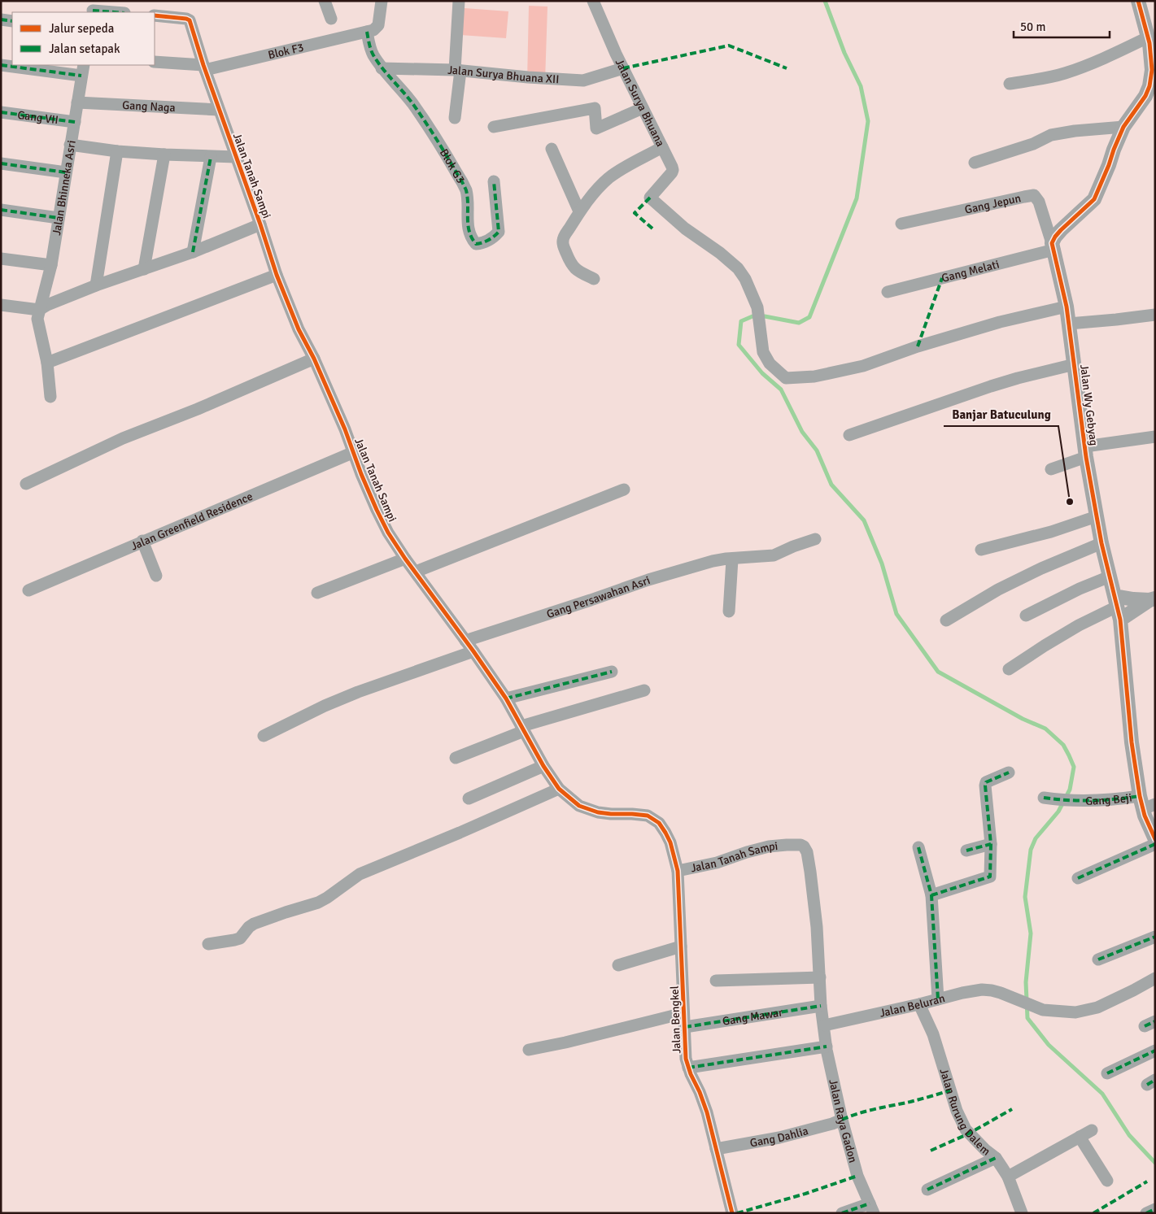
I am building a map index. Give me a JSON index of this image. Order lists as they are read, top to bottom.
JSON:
{
  "streets": {
    "street": [
      "Blok F3",
      "Jalan Surya Bhuana XII",
      "Jalan Surya Bhuana",
      "Gang Naga",
      "Gang VII",
      "Blok G3",
      "Jalan Tanah Sampi",
      "Jalan Bhinneka Asri",
      "Gang Jepun",
      "Gang Melati",
      "Jalan Wy Gebyag",
      "Jalan Greenfield Residence",
      "Gang Persawahan Asri",
      "Gang Beji",
      "Jalan Beluran",
      "Gang Mawar",
      "Jalan Bengkel",
      "Jalan Rurung Dalem",
      "Jalan Raya Gadon",
      "Gang Dahlia"
    ]
  },
  "crossings": [
    ["Blok F3", "Blok G3"],
    ["Blok F3", "Jalan Tanah Sampi"],
    ["Jalan Surya Bhuana XII", "Jalan Surya Bhuana"],
    ["Jalan Surya Bhuana XII", "Blok G3"],
    ["Jalan Surya Bhuana", "Jalan Wy Gebyag"],
    ["Gang Naga", "Jalan Tanah Sampi"],
    ["Gang Naga", "Jalan Bhinneka Asri"],
    ["Gang VII", "Jalan Bhinneka Asri"],
    ["Jalan Tanah Sampi", "Jalan Greenfield Residence"],
    ["Jalan Tanah Sampi", "Gang Persawahan Asri"],
    ["Jalan Tanah Sampi", "Jalan Beluran"],
    ["Jalan Tanah Sampi", "Gang Mawar"],
    ["Jalan Tanah Sampi", "Jalan Bengkel"],
    ["Jalan Tanah Sampi", "Jalan Raya Gadon"],
    ["Gang Jepun", "Gang Melati"],
    ["Gang Jepun", "Jalan Wy Gebyag"],
    ["Gang Melati", "Jalan Wy Gebyag"],
    ["Jalan Wy Gebyag", "Gang Beji"],
    ["Jalan Beluran", "Jalan Rurung Dalem"],
    ["Jalan Beluran", "Jalan Raya Gadon"],
    ["Gang Mawar", "Jalan Bengkel"],
    ["Jalan Bengkel", "Gang Dahlia"],
    ["Jalan Raya Gadon", "Gang Dahlia"]
  ],
  "places": ["Banjar Batuculung"],
  "legend": ["Jalur sepeda", "Jalan setapak"],
  "scale_bar": "50 m"
}
